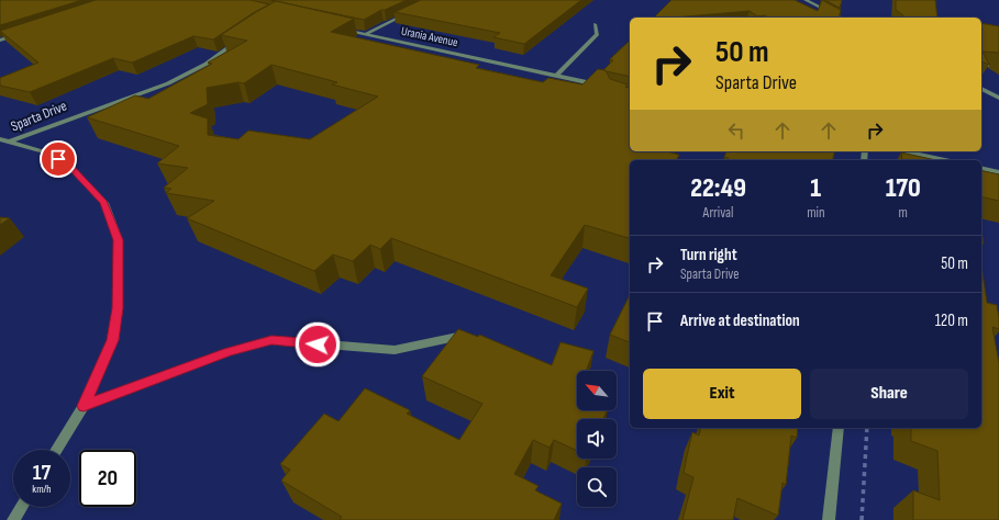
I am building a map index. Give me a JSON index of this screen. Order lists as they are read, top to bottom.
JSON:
{
  "streets": {
    "street": ["Urania Avenue", "Sparta Drive"]
  },
  "north": "top left",
  "page": {
    "turn": ["50 m", "Sparta Drive"],
    "eta": [
      "22:49",
      "Arrival",
      "1",
      "min",
      "170",
      "m"
    ],
    "list": [
      {
        "name": "Turn right",
        "note": "Sparta Drive",
        "value": "50 m"
      },
      {
        "name": "Arrive at destination",
        "value": "120 m"
      }
    ],
    "buttons": ["Exit", "Share"],
    "speed": "17 km/h",
    "limit": "20"
  }
}
